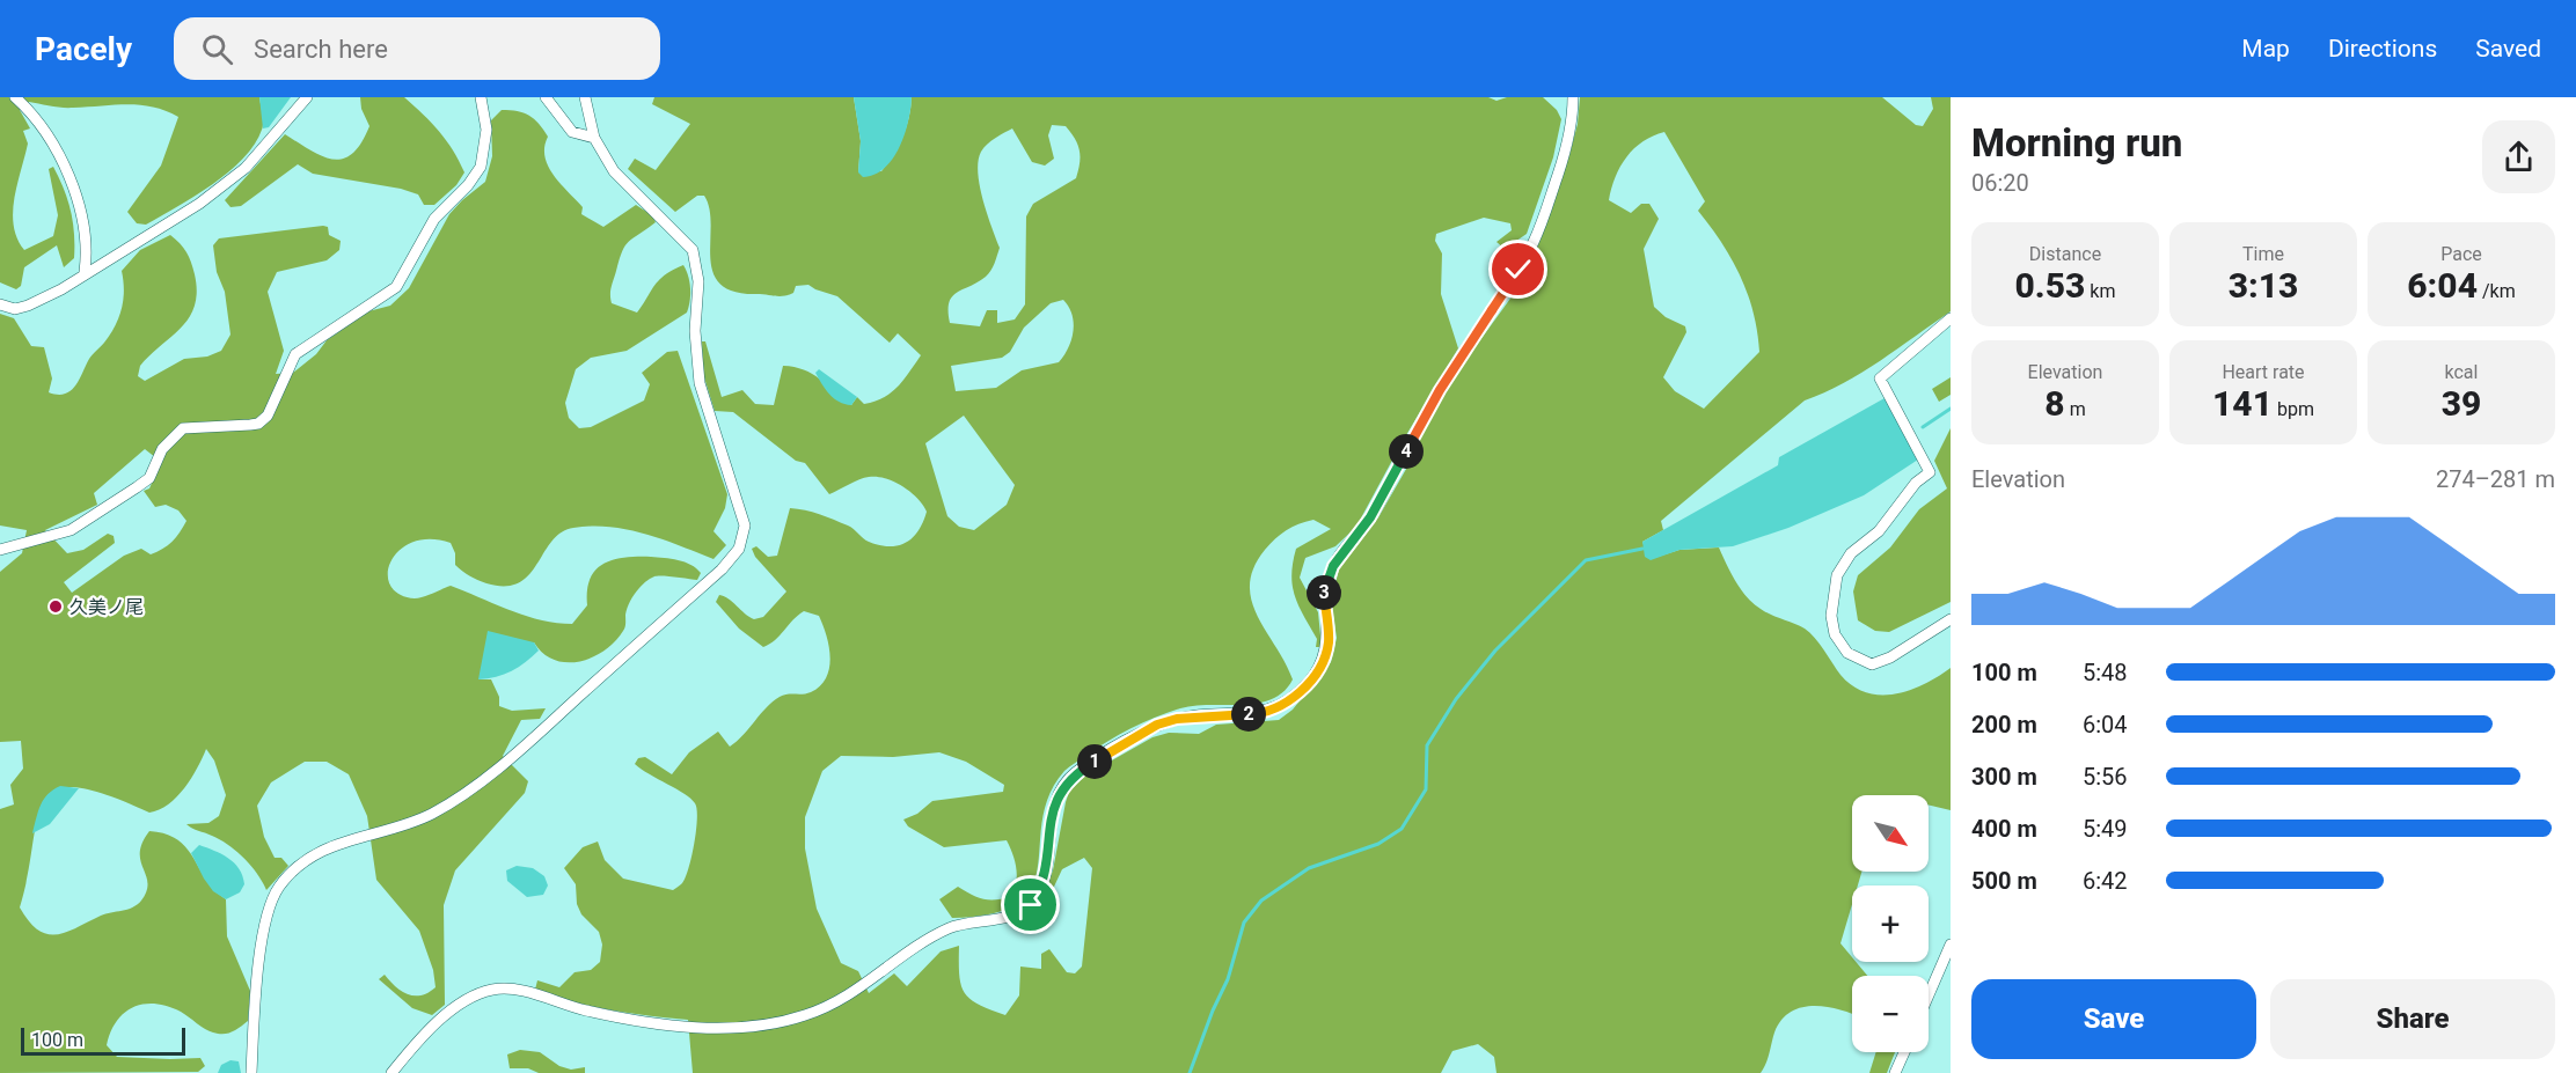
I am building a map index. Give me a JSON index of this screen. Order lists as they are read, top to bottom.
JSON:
{
  "places": ["久美ノ尾"],
  "scale_bar": "100 m",
  "north": "bottom right",
  "page": {
    "header": "Pacely",
    "search": "Search here",
    "nav": ["Map", "Directions", "Saved"],
    "heading": ["Morning run", "06:20"],
    "stats": [
      ["Distance", "0.53 km"],
      ["Time", "3:13"],
      ["Pace", "6:04 /km"],
      ["Elevation", "8 m"],
      ["Heart rate", "141 bpm"],
      ["kcal", "39"]
    ],
    "pins": [
      "4",
      "3",
      "2",
      "1"
    ],
    "chart": ["Elevation", "274–281 m"],
    "list": [
      {
        "name": "100 m",
        "note": "5:48"
      },
      {
        "name": "200 m",
        "note": "6:04"
      },
      {
        "name": "300 m",
        "note": "5:56"
      },
      {
        "name": "400 m",
        "note": "5:49"
      },
      {
        "name": "500 m",
        "note": "6:42"
      }
    ],
    "map_buttons": ["+", "−"],
    "buttons": ["Save", "Share"],
    "scale": "100 m"
  }
}
